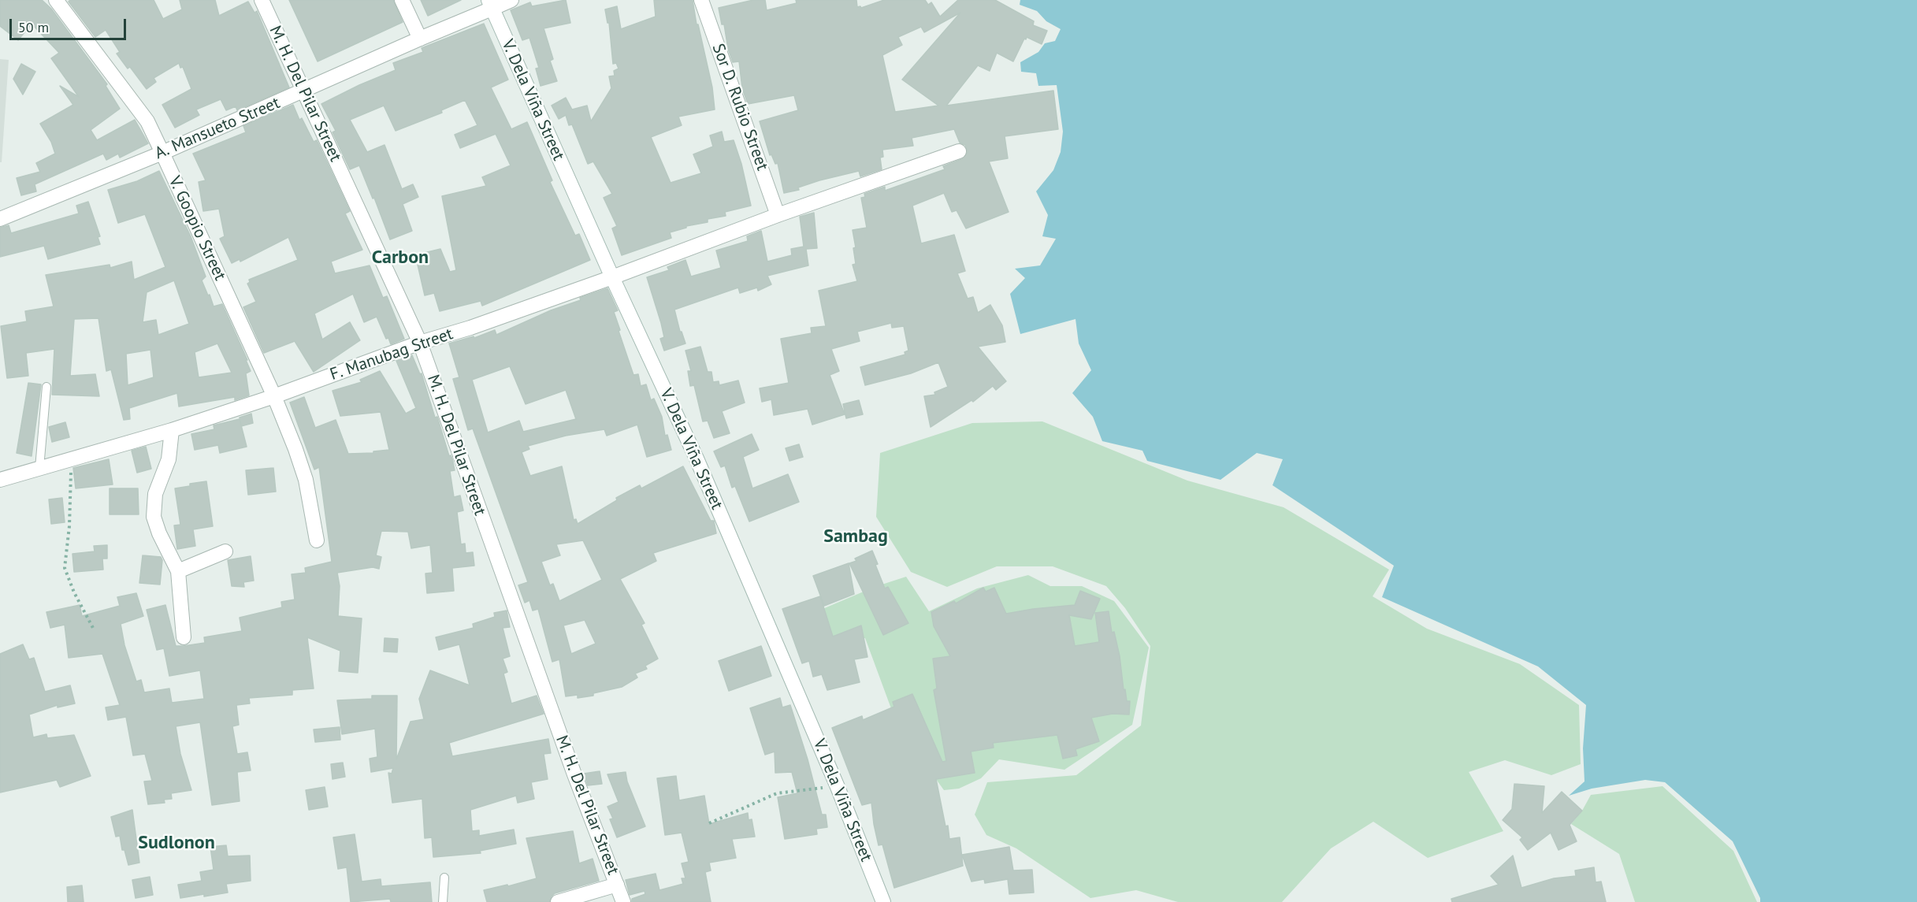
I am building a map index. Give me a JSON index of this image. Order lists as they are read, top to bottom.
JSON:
{
  "streets": {
    "street": [
      "M. H. Del Pilar Street",
      "V. Dela Viña Street",
      "Sor D. Rubio Street",
      "A. Mansueto Street",
      "V. Goopio Street",
      "F. Manubag Street"
    ]
  },
  "crossings": [
    ["M. H. Del Pilar Street", "A. Mansueto Street"],
    ["M. H. Del Pilar Street", "F. Manubag Street"],
    ["V. Dela Viña Street", "A. Mansueto Street"],
    ["V. Dela Viña Street", "F. Manubag Street"],
    ["Sor D. Rubio Street", "F. Manubag Street"],
    ["A. Mansueto Street", "V. Goopio Street"],
    ["V. Goopio Street", "F. Manubag Street"]
  ],
  "districts": ["Carbon", "Sambag", "Sudlonon"],
  "scale_bar": "50 m"
}
